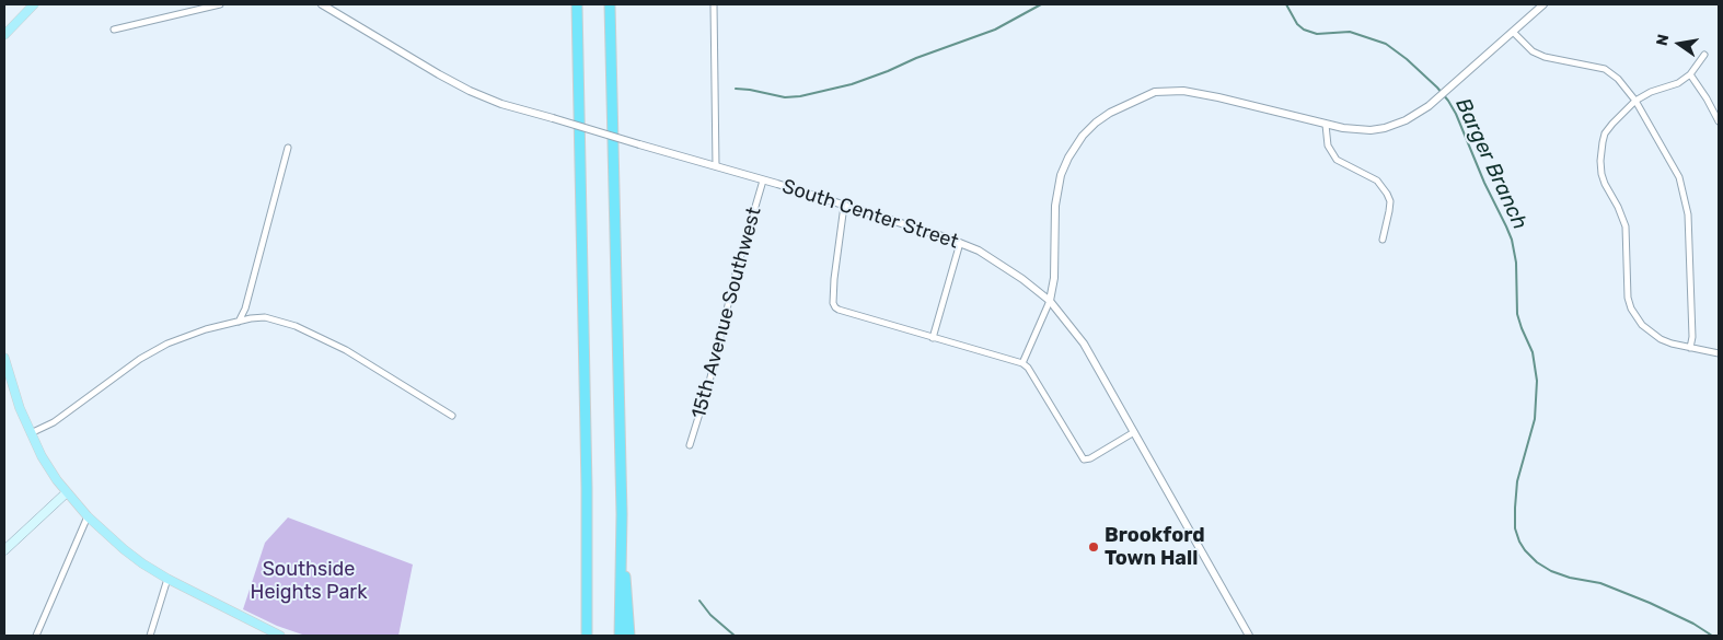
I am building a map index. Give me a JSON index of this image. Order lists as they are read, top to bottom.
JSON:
{
  "streets": {
    "street": ["South Center Street", "15th Avenue Southwest"]
  },
  "crossings": [
    ["South Center Street", "15th Avenue Southwest"]
  ],
  "water": ["Barger Branch"],
  "parks": ["Southside Heights Park"],
  "places": ["Brookford Town Hall"],
  "north": "left"
}
